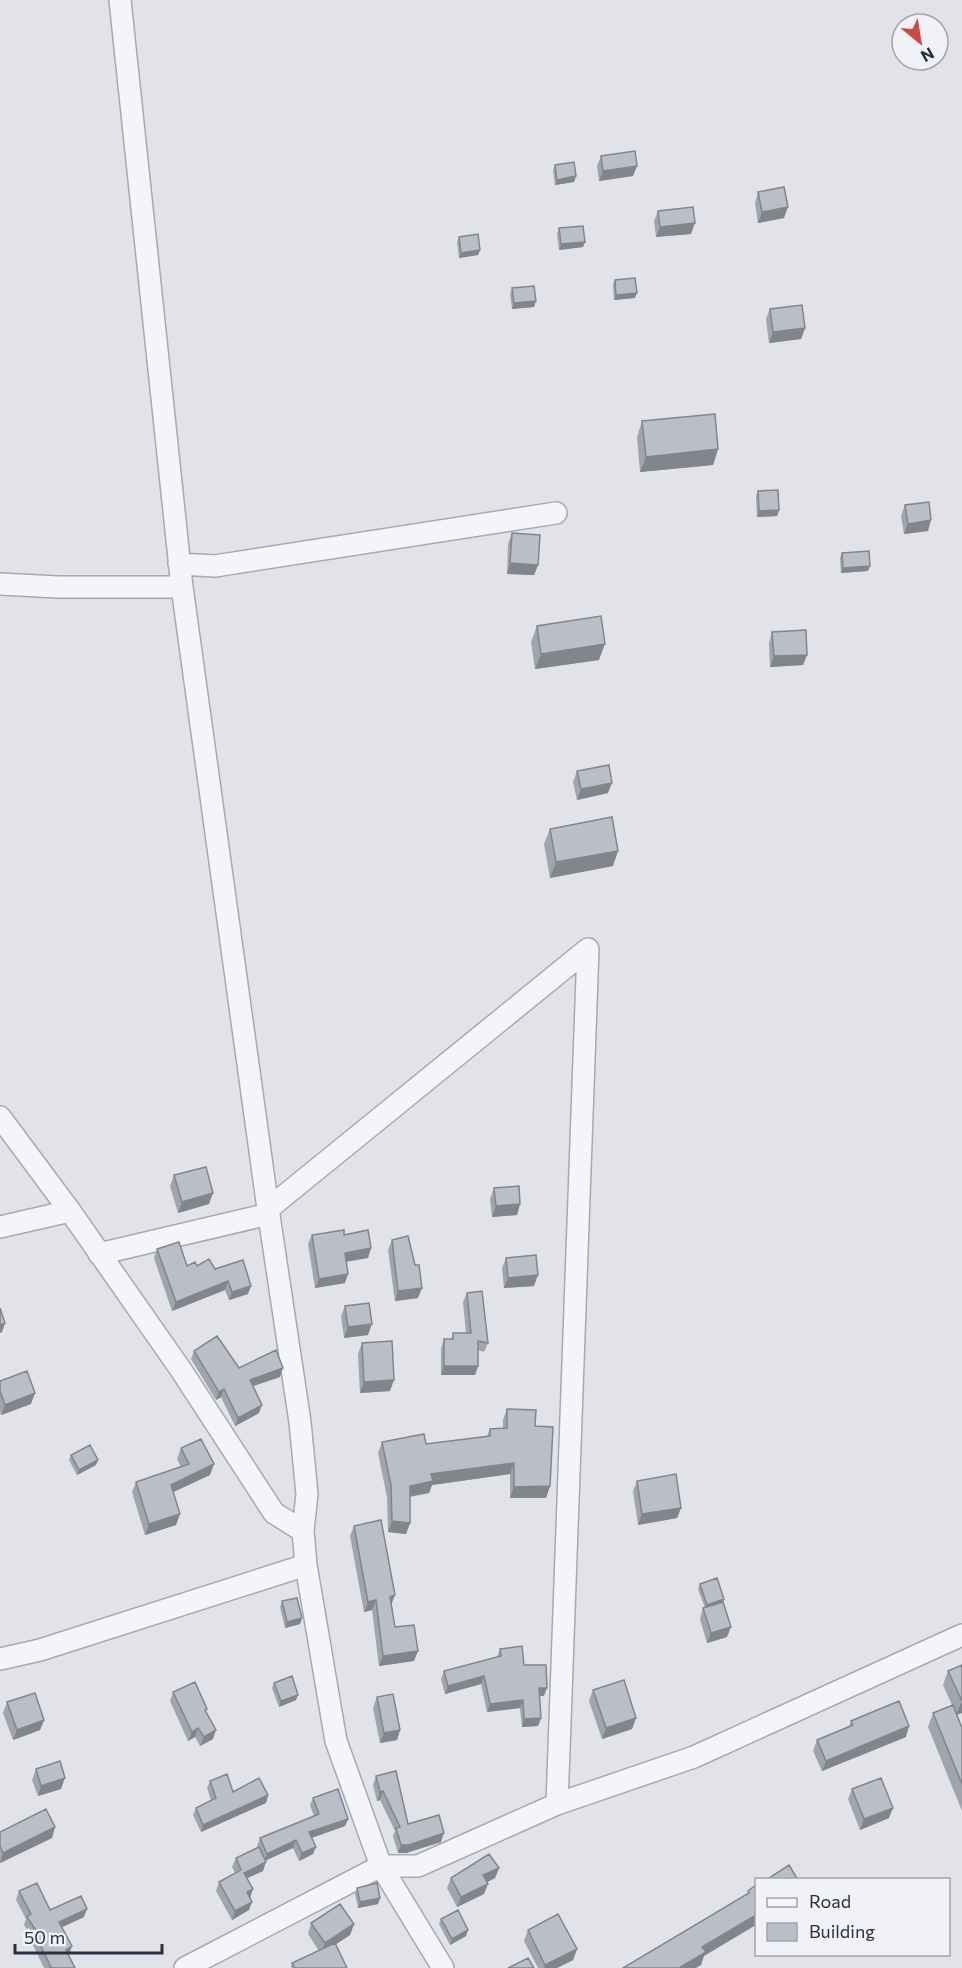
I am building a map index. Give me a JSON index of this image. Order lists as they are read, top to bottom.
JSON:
{
  "legend": ["Road", "Building"],
  "scale_bar": "50 m",
  "north": "bottom right"
}
